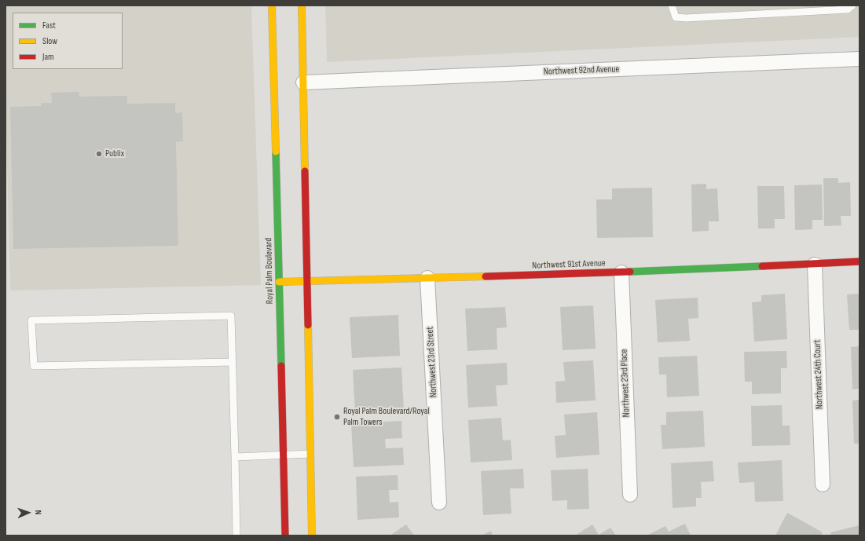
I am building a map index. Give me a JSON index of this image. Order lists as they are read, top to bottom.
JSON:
{
  "streets": {
    "main road": ["Northwest 91st Avenue", "Royal Palm Boulevard"],
    "street": [
      "Northwest 92nd Avenue",
      "Northwest 23rd Street",
      "Northwest 24th Court",
      "Northwest 23rd Place"
    ]
  },
  "crossings": [
    ["Northwest 91st Avenue", "Royal Palm Boulevard"],
    ["Northwest 91st Avenue", "Northwest 23rd Street"],
    ["Northwest 91st Avenue", "Northwest 24th Court"],
    ["Northwest 91st Avenue", "Northwest 23rd Place"]
  ],
  "places": ["Publix", "Royal Palm Boulevard/Royal Palm Towers"],
  "legend": ["Fast", "Slow", "Jam"],
  "north": "right"
}
